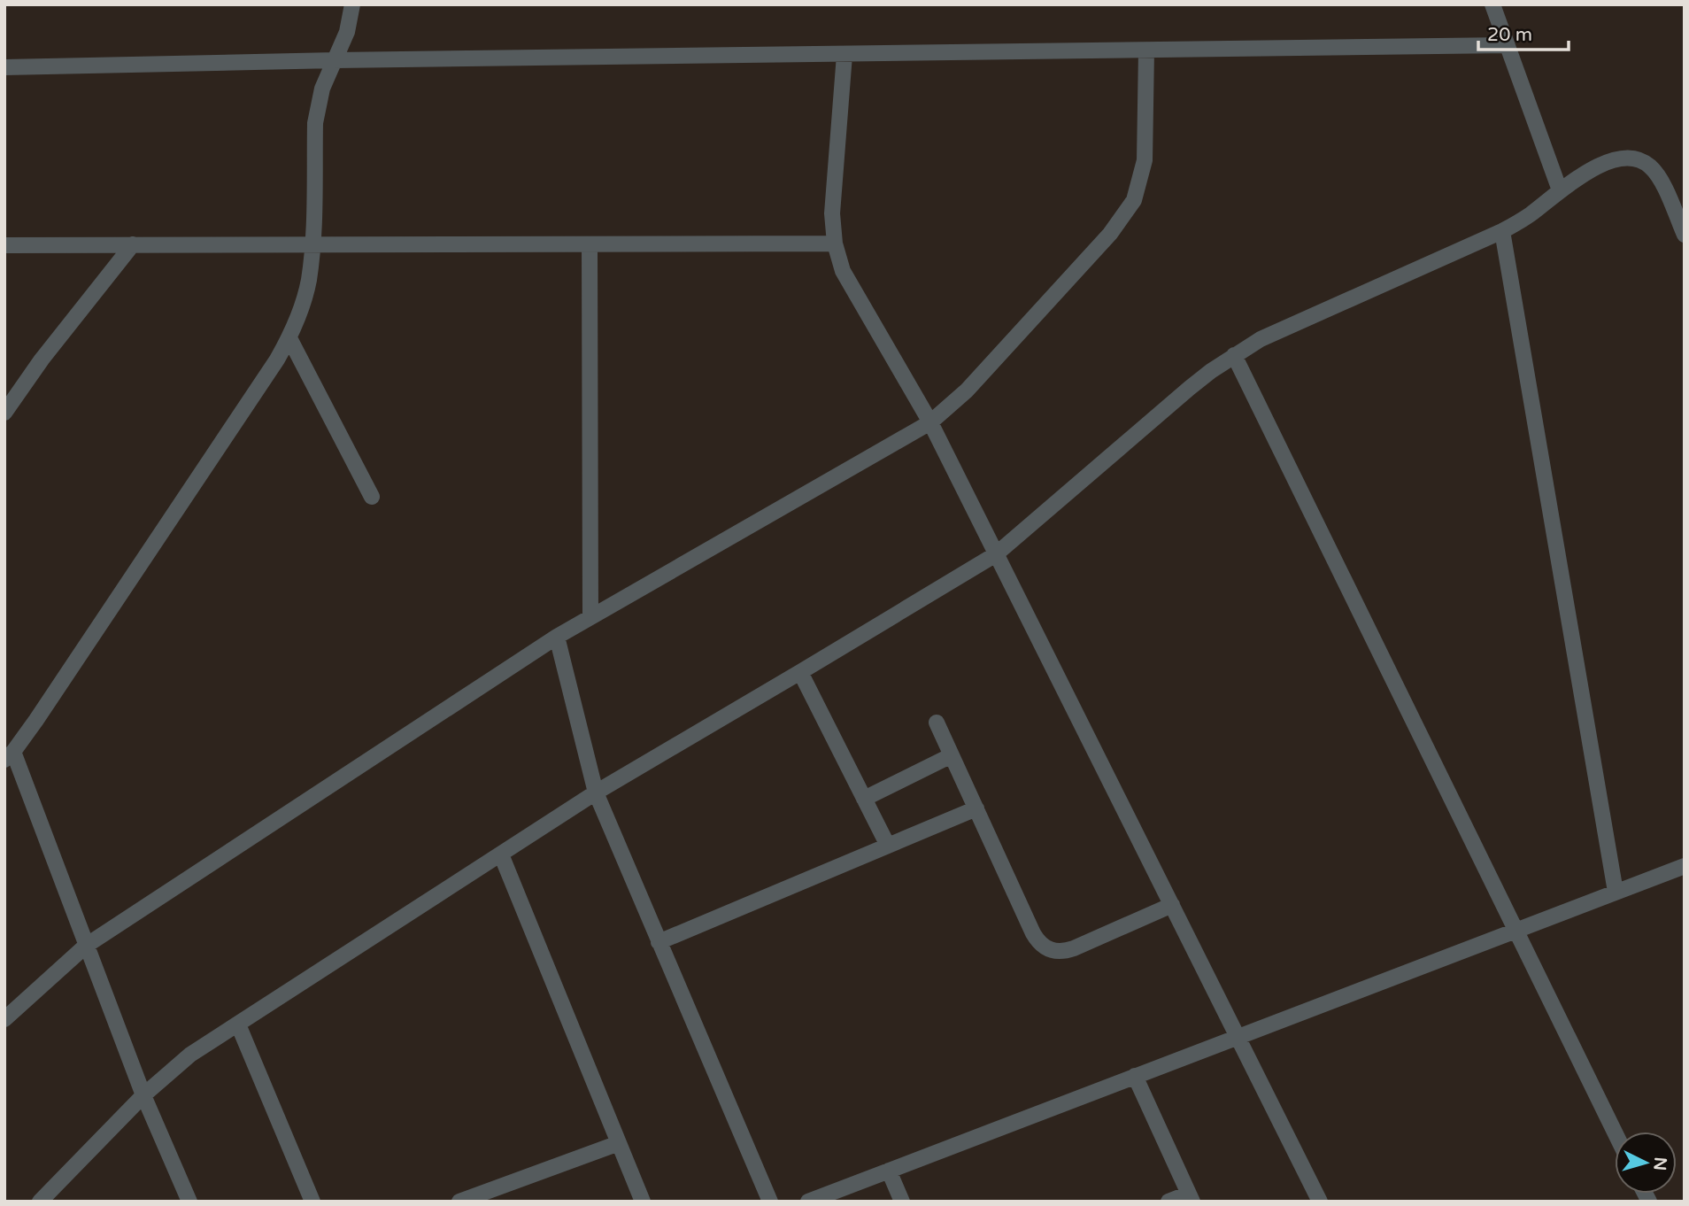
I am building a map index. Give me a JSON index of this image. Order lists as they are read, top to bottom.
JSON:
{
  "scale_bar": "20 m",
  "north": "right"
}
